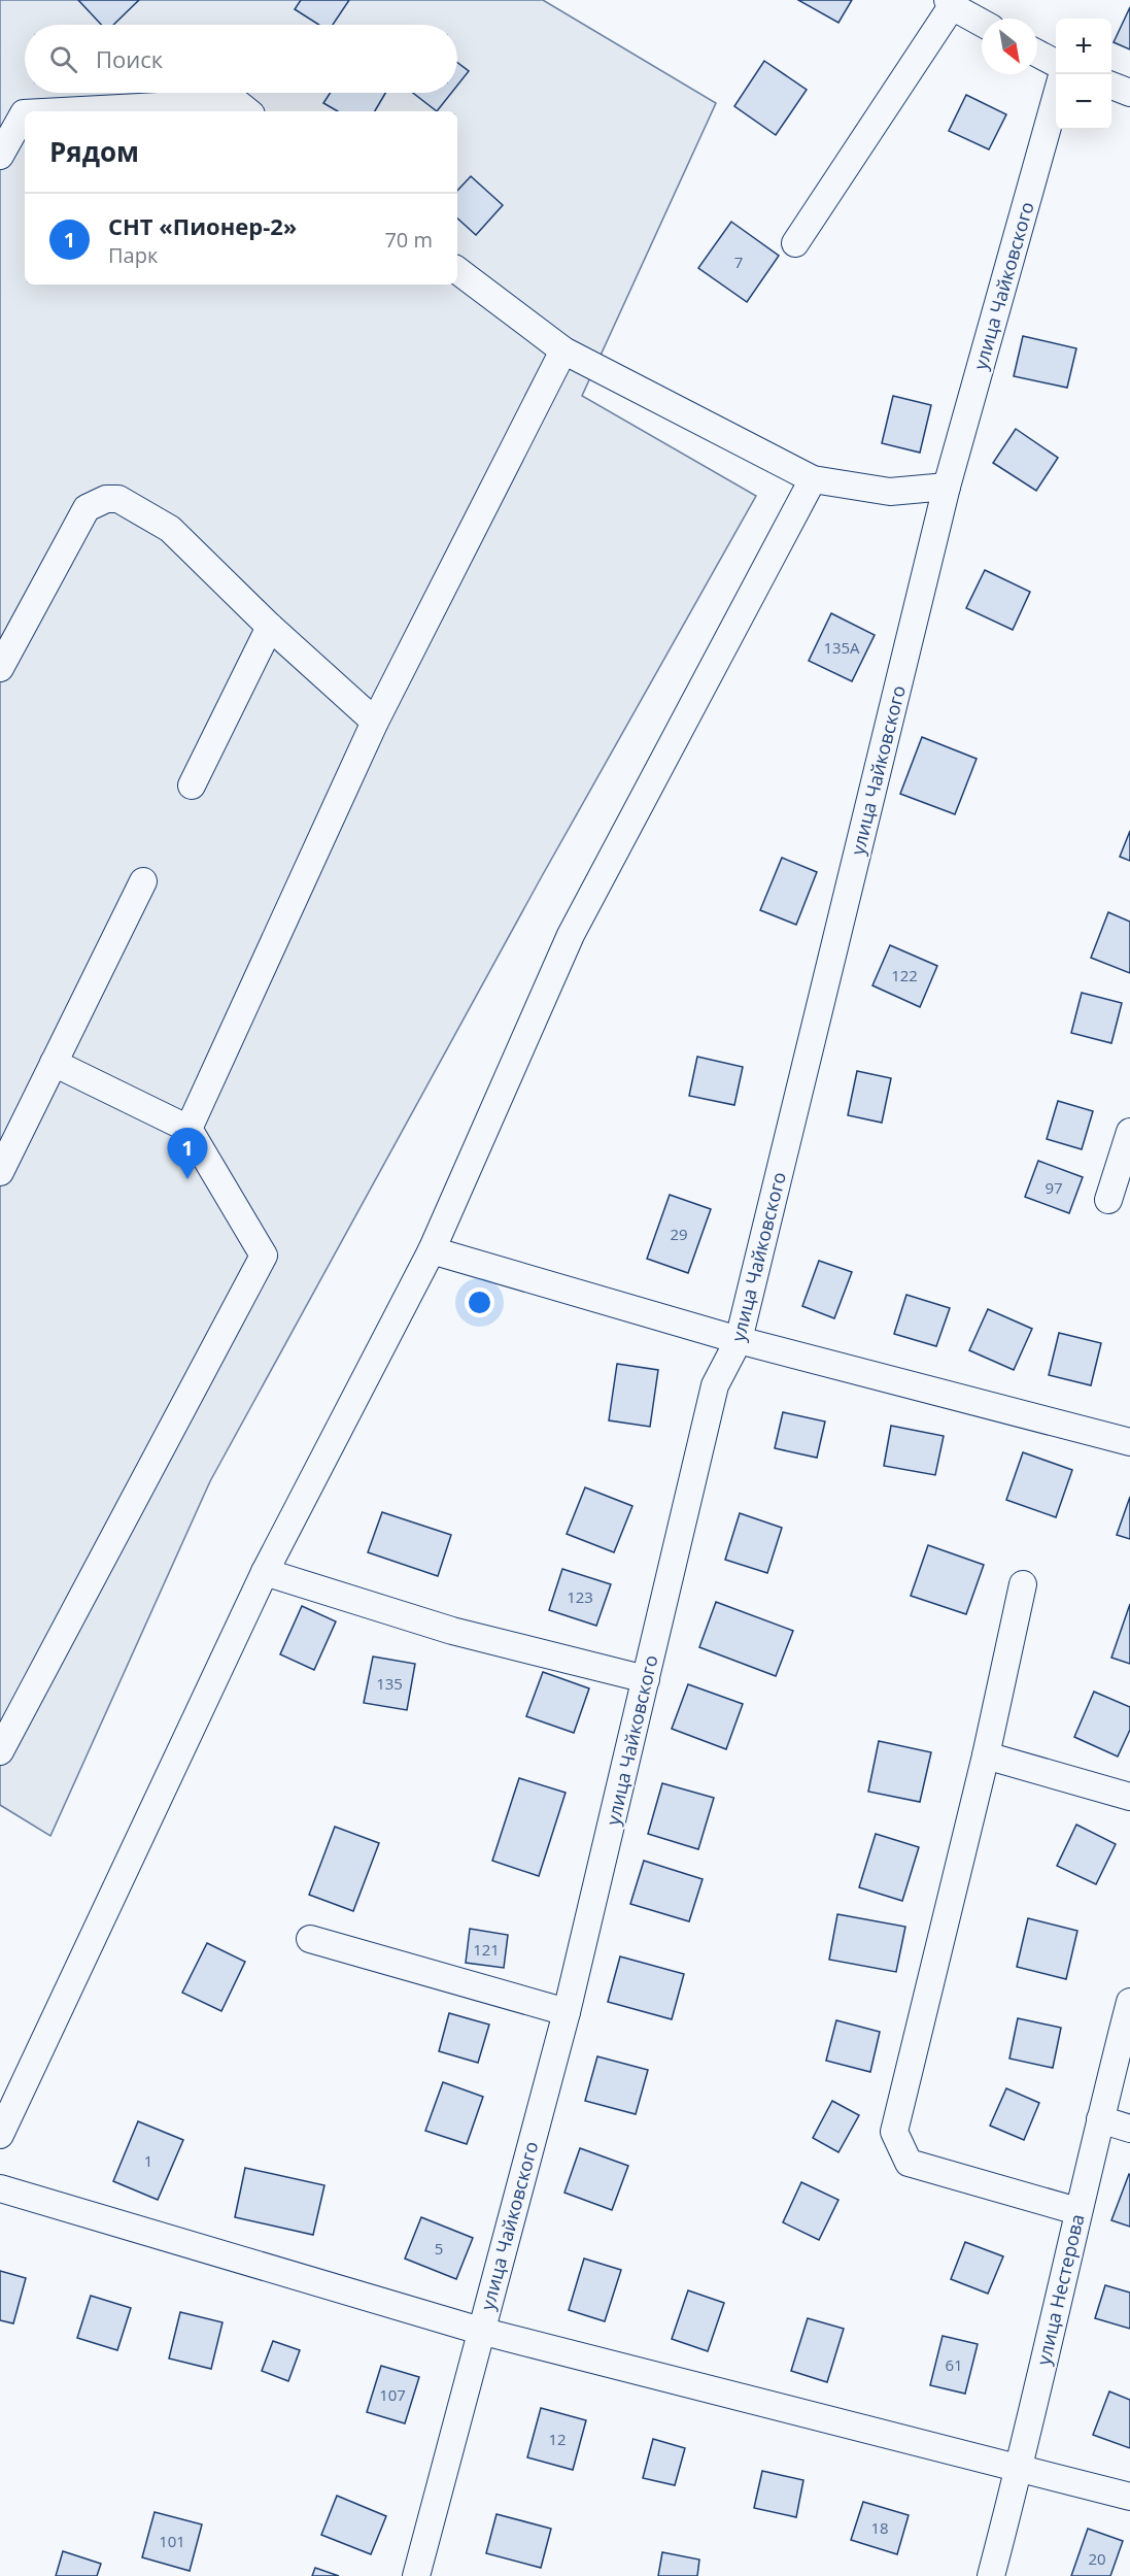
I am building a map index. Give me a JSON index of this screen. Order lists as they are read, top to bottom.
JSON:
{
  "streets": {
    "street": ["улица Чайковского", "улица Нестерова"]
  },
  "house_numbers": [
    "7",
    "135А",
    "122",
    "97",
    "29",
    "123",
    "135",
    "121",
    "1",
    "5",
    "61",
    "107",
    "12",
    "18",
    "101",
    "20"
  ],
  "north": "bottom right",
  "page": {
    "map_buttons": ["+", "−"],
    "search": "Поиск",
    "heading": "Рядом",
    "list": [
      {
        "mark": "1",
        "name": "СНТ «Пионер-2»",
        "note": "Парк",
        "value": "70 m"
      }
    ],
    "pins": "1"
  }
}
